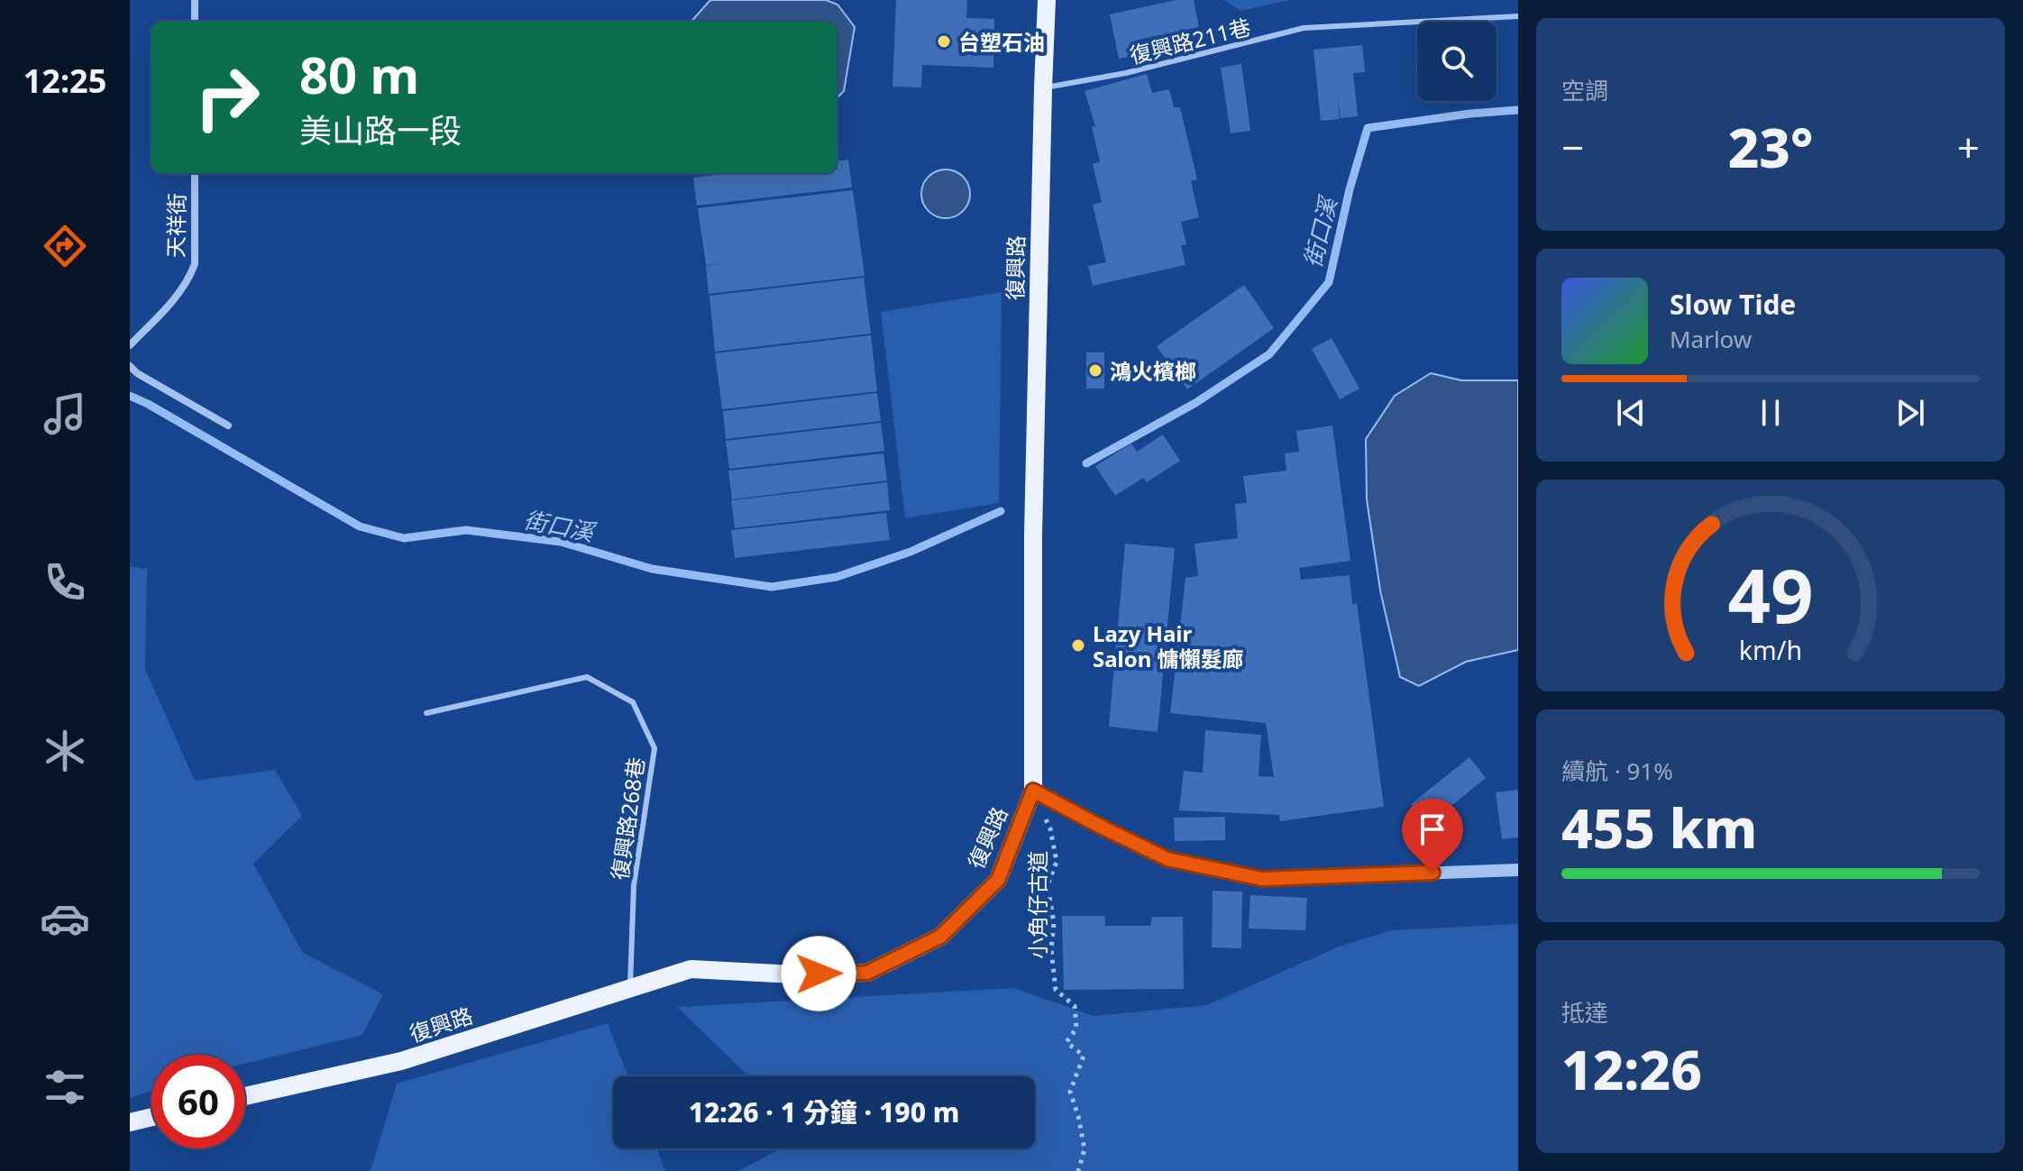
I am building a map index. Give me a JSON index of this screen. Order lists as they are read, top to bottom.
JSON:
{
  "streets": {
    "main road": ["復興路"],
    "street": ["天祥街"],
    "lane": ["復興路211巷", "復興路268巷"],
    "path": ["小角仔古道"]
  },
  "crossings": [
    ["復興路211巷", "復興路"],
    ["復興路", "復興路268巷"],
    ["復興路", "小角仔古道"]
  ],
  "water": ["街口溪"],
  "places": ["台塑石油", "鴻火檳榔", "Lazy Hair Salon 慵懶髮廊"],
  "page": {
    "tabs": "12:25",
    "tile": [
      "空調",
      ["續航 · 91%", "455 km"],
      ["抵達", "12:26"]
    ],
    "turn": ["80 m", "美山路一段"],
    "heat": ["−", "23°", "+"],
    "song": ["Slow Tide", "Marlow"],
    "limit": "60",
    "trip": "12:26 · 1 分鐘 · 190 m",
    "gauge": ["49", "km/h"]
  }
}
